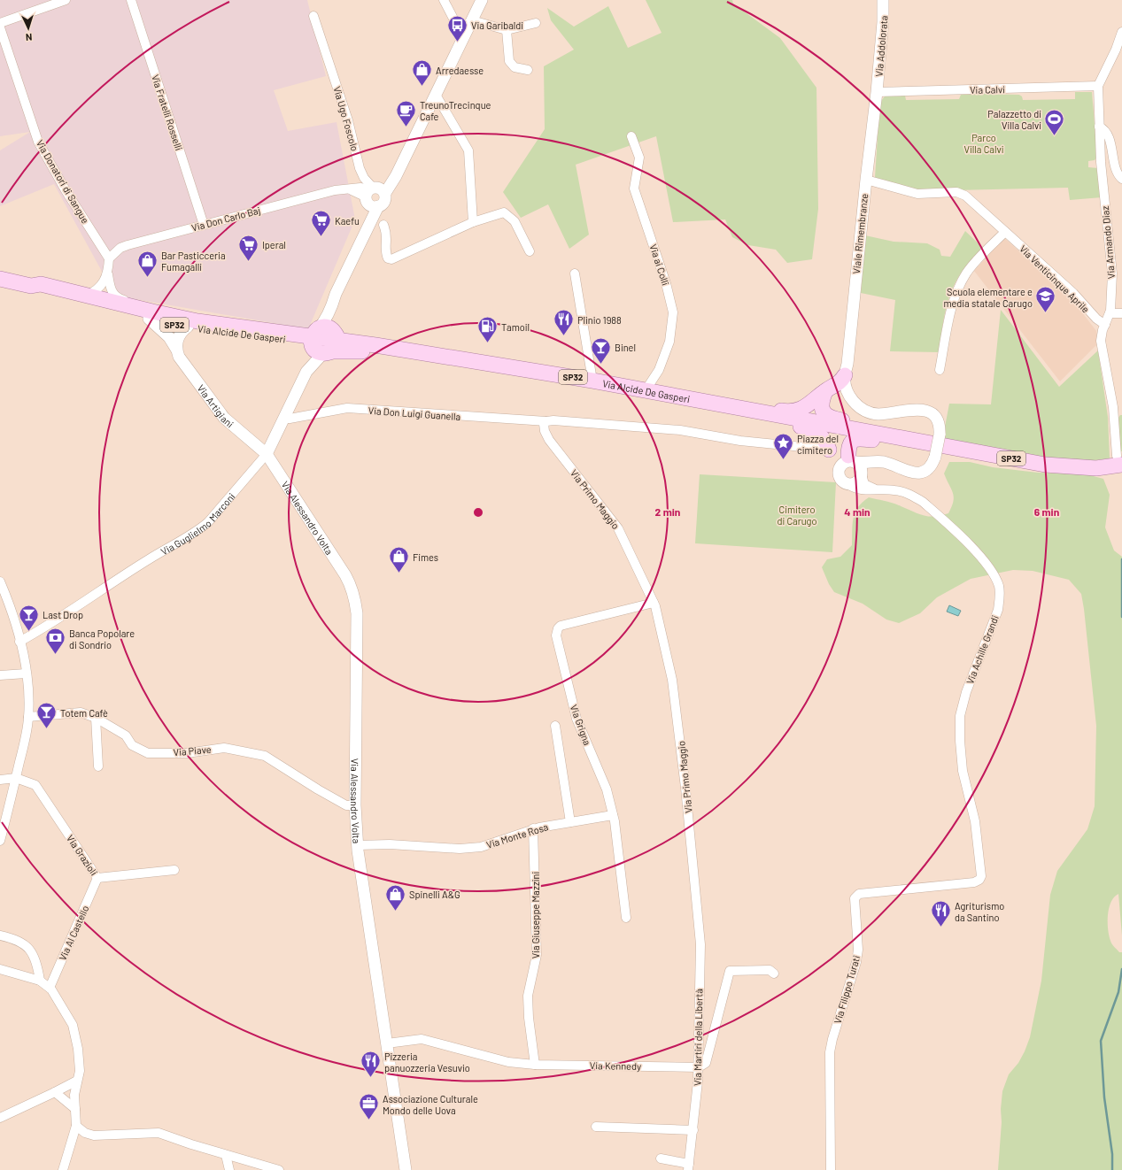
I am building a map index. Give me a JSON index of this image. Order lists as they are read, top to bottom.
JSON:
{
  "streets": {
    "main road": ["SP32", "Via Alcide De Gasperi"],
    "street": [
      "Via Addolorata",
      "Via Calvi",
      "Via Fratelli Rosselli",
      "Via Ugo Foscolo",
      "Via Donatori di Sangue",
      "Via Don Carlo Baj",
      "Viale Rimembranze",
      "Via Armando Diaz",
      "Via ai Colli",
      "Via Venticinque Aprile",
      "Via Artigiani",
      "Via Don Luigi Guanella",
      "Via Primo Maggio",
      "Via Alessandro Volta",
      "Via Guglielmo Marconi",
      "Via Achille Grandi",
      "Via Grigna",
      "Via Piave",
      "Via Monte Rosa",
      "Via Grazioli",
      "Via Giuseppe Mazzini",
      "Via Al Castello",
      "Via Filippo Turati",
      "Via Martiri della Libertà",
      "Via Kennedy"
    ]
  },
  "crossings": [
    ["Via Addolorata", "Via Calvi"],
    ["Via Addolorata", "Viale Rimembranze"],
    ["Via Calvi", "Viale Rimembranze"],
    ["Via Calvi", "Via Armando Diaz"],
    ["Via Fratelli Rosselli", "Via Don Carlo Baj"],
    ["Via Ugo Foscolo", "Via Don Carlo Baj"],
    ["Via Ugo Foscolo", "Via Guglielmo Marconi"],
    ["Via Donatori di Sangue", "Via Don Carlo Baj"],
    ["Via Don Carlo Baj", "Via Guglielmo Marconi"],
    ["Viale Rimembranze", "Via Venticinque Aprile"],
    ["Via Armando Diaz", "Via Venticinque Aprile"],
    ["Via Armando Diaz", "SP32"],
    ["Via ai Colli", "Via Alcide De Gasperi"],
    ["SP32", "Via Alcide De Gasperi"],
    ["Via Alcide De Gasperi", "Via Artigiani"],
    ["Via Alcide De Gasperi", "Via Guglielmo Marconi"],
    ["Via Artigiani", "Via Alessandro Volta"],
    ["Via Artigiani", "Via Guglielmo Marconi"],
    ["Via Don Luigi Guanella", "Via Primo Maggio"],
    ["Via Don Luigi Guanella", "Via Guglielmo Marconi"],
    ["Via Primo Maggio", "Via Grigna"],
    ["Via Primo Maggio", "Via Martiri della Libertà"],
    ["Via Alessandro Volta", "Via Guglielmo Marconi"],
    ["Via Alessandro Volta", "Via Piave"],
    ["Via Alessandro Volta", "Via Monte Rosa"],
    ["Via Alessandro Volta", "Via Kennedy"],
    ["Via Achille Grandi", "Via Filippo Turati"],
    ["Via Grigna", "Via Monte Rosa"],
    ["Via Monte Rosa", "Via Giuseppe Mazzini"],
    ["Via Grazioli", "Via Al Castello"],
    ["Via Giuseppe Mazzini", "Via Kennedy"],
    ["Via Martiri della Libertà", "Via Kennedy"]
  ],
  "parks": ["Parco Villa Calvi", "Cimitero di Carugo"],
  "places": {
    "bus stop": ["Via Garibaldi"],
    "shop": [
      "Arredaesse",
      "Bar Pasticceria Fumagalli",
      "Fimes",
      "Spinelli A&G"
    ],
    "cafe": ["TreunoTrecinque Cafe"],
    "sports": ["Palazzetto di Villa Calvi"],
    "supermarket": ["Kaefu", "Iperal"],
    "school or university": ["Scuola elementare e media statale Carugo"],
    "restaurant": ["Plinio 1988", "Agriturismo da Santino", "Pizzeria panuozzeria Vesuvio"],
    "fuel station": ["Tamoil"],
    "bar": ["Binel", "Last Drop", "Totem Cafè"],
    "place": ["Piazza del cimitero"],
    "bank": ["Banca Popolare di Sondrio"],
    "office": ["Associazione Culturale Mondo delle Uova"]
  },
  "north": "bottom",
  "rings": ["2 min", "4 min", "6 min"]
}
